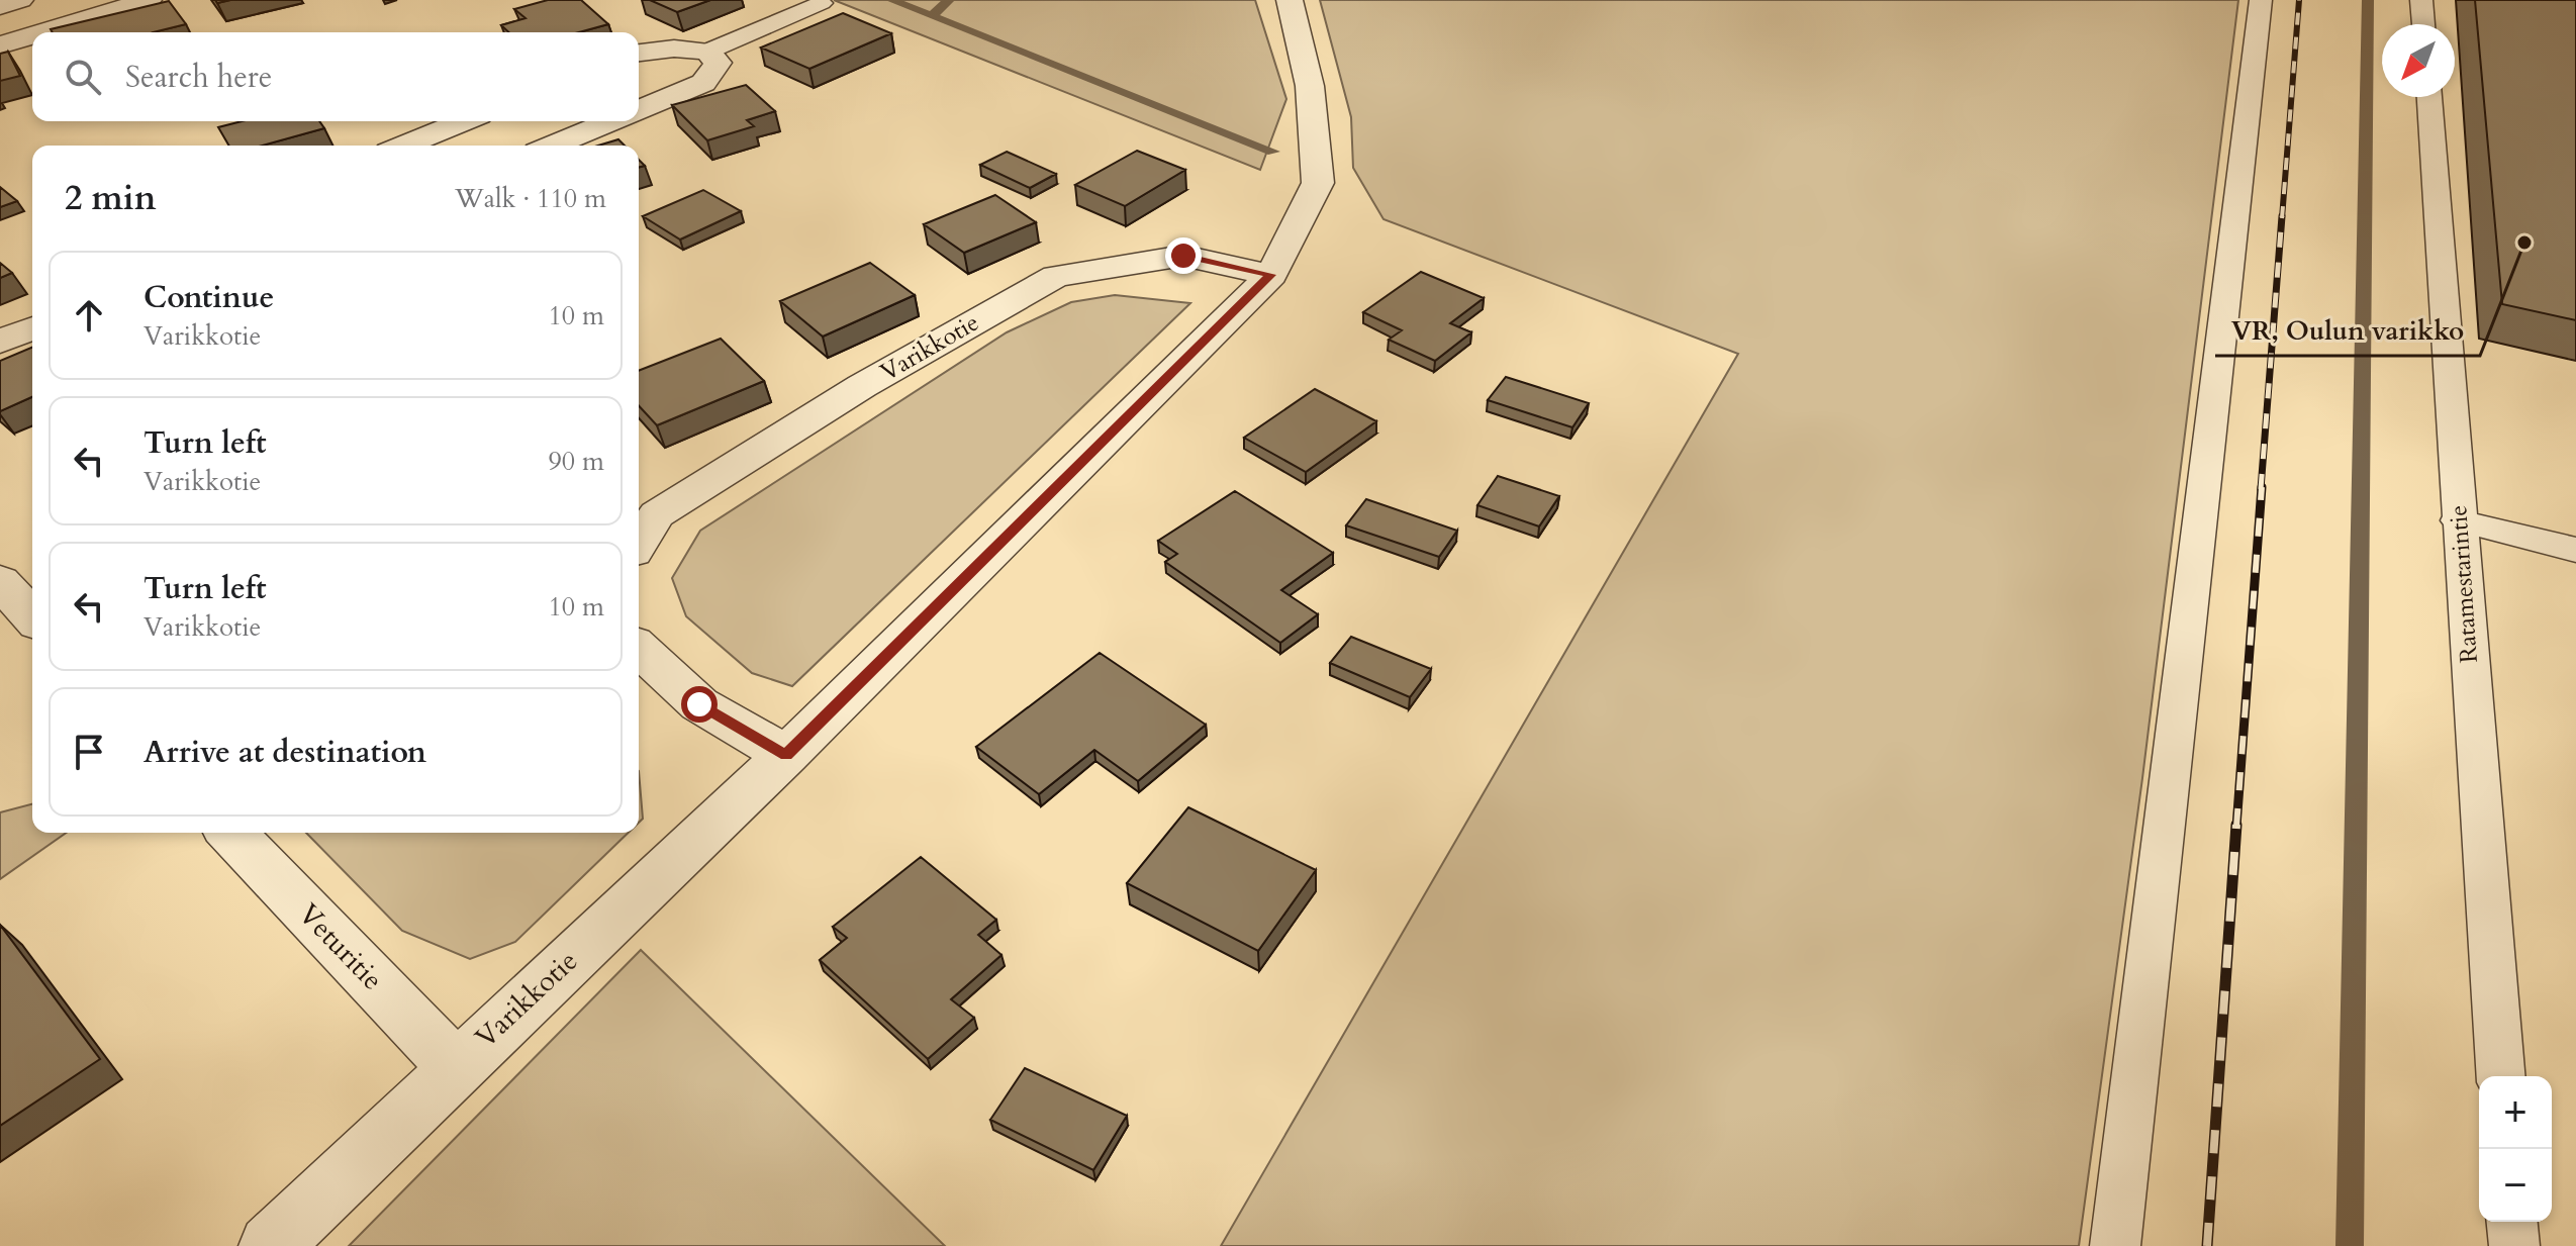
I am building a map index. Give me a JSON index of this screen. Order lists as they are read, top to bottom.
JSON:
{
  "streets": {
    "street": ["Varikkotie", "Veturitie"],
    "lane": ["Ratamestarintie"]
  },
  "crossings": [
    ["Varikkotie", "Veturitie"]
  ],
  "places": ["VR, Oulun varikko"],
  "north": "bottom left",
  "page": {
    "search": "Search here",
    "heading": ["2 min", "Walk · 110 m"],
    "list": [
      ["Continue", "Varikkotie", "10 m"],
      ["Turn left", "Varikkotie", "90 m"],
      ["Turn left", "Varikkotie", "10 m"],
      "Arrive at destination"
    ],
    "map_buttons": ["+", "−"]
  }
}
